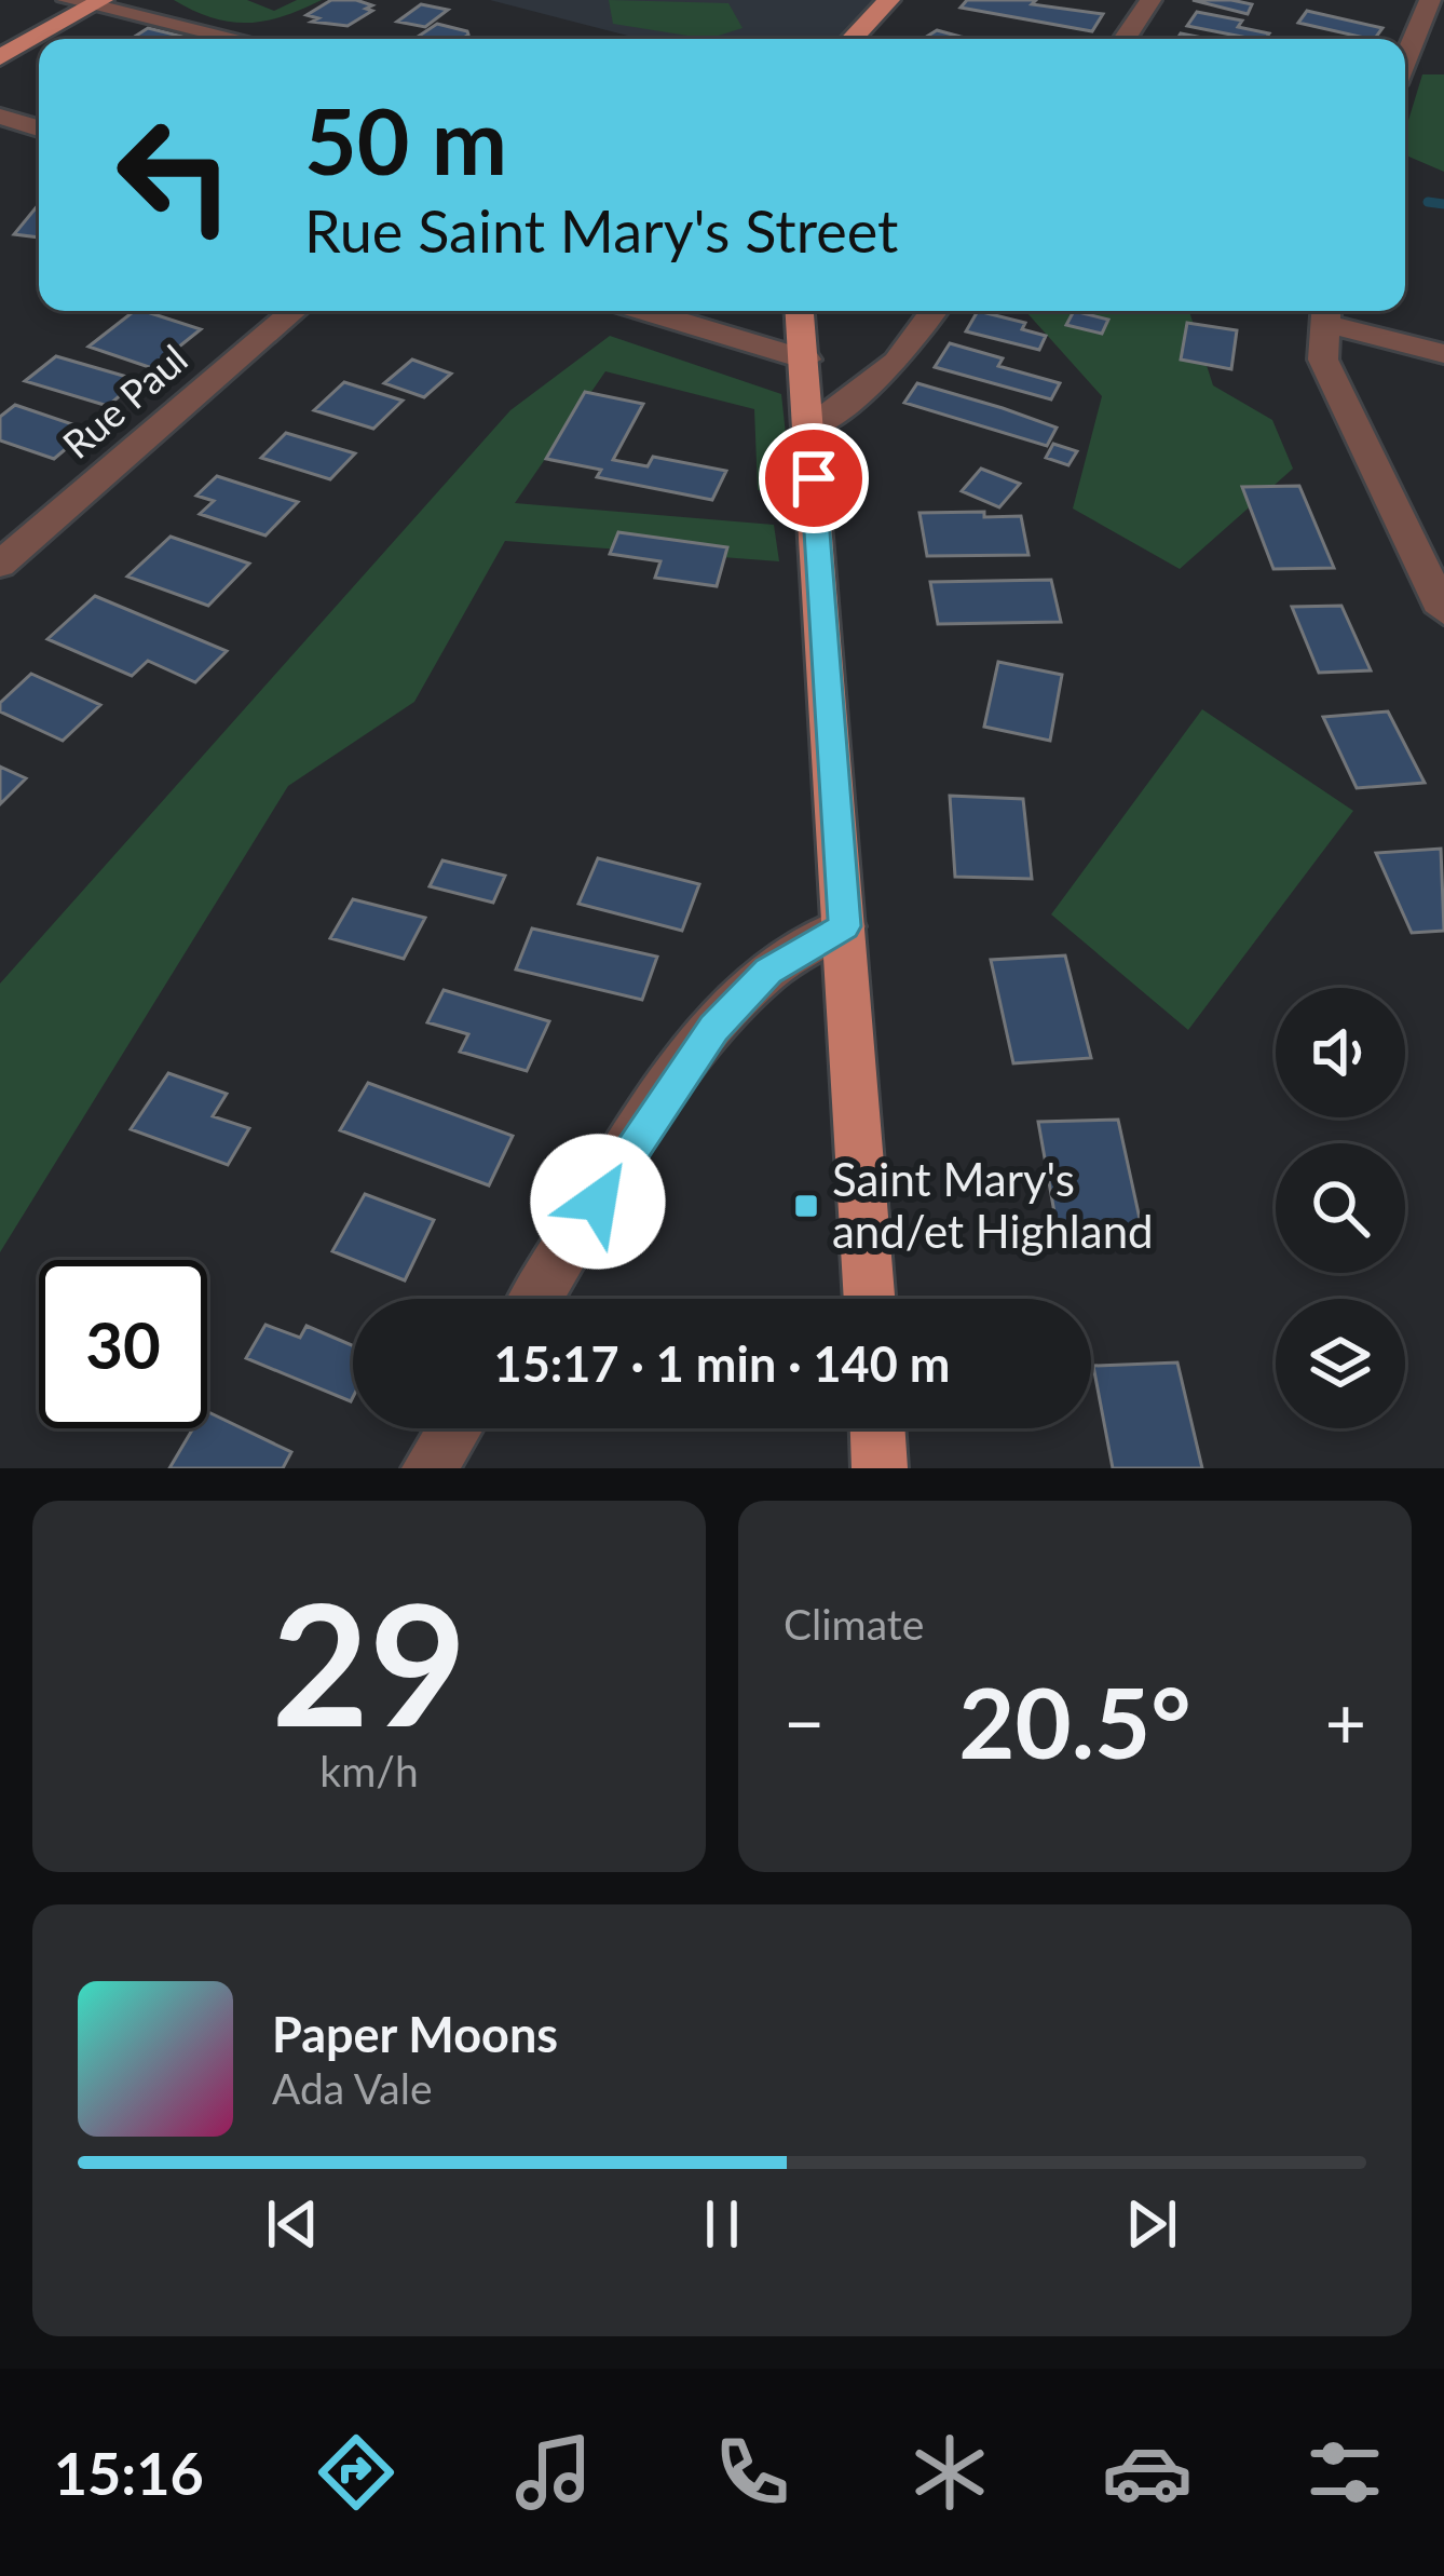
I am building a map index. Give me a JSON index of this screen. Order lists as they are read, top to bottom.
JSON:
{
  "streets": {
    "street": ["Rue Paul"]
  },
  "places": {
    "transit": ["Saint Mary's and/et Highland"]
  },
  "page": {
    "turn": ["50 m", "Rue Saint Mary's Street"],
    "limit": "30",
    "trip": "15:17 · 1 min · 140 m",
    "tile": [
      ["29", "km/h"],
      "Climate"
    ],
    "heat": ["−", "20.5°", "+"],
    "song": ["Paper Moons", "Ada Vale"],
    "tabs": "15:16"
  }
}
